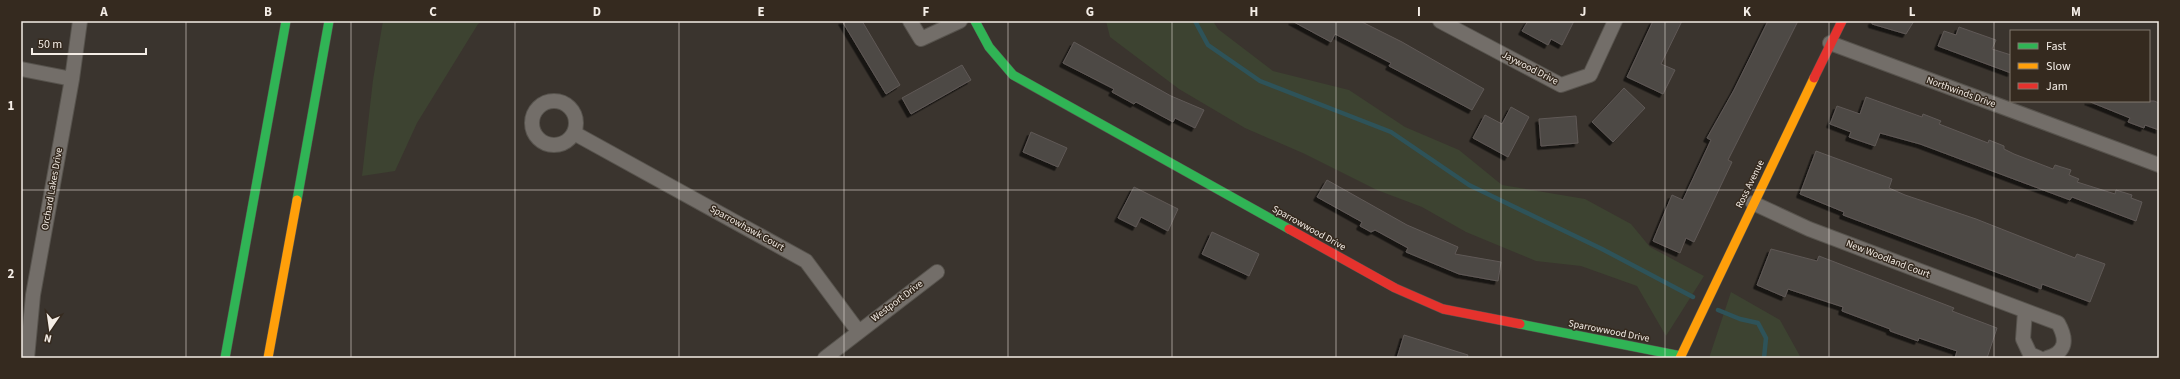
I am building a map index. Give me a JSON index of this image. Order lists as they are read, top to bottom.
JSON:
{
  "streets": {
    "main road": ["Ross Avenue", "Sparrowwood Drive"],
    "street": [
      "Jaywood Drive",
      "Northwinds Drive",
      "Orchard Lakes Drive",
      "Sparrowhawk Court",
      "New Woodland Court",
      "Westport Drive"
    ]
  },
  "crossings": [
    ["Northwinds Drive", "Ross Avenue"],
    ["Ross Avenue", "Sparrowwood Drive"],
    ["Ross Avenue", "New Woodland Court"],
    ["Sparrowhawk Court", "Westport Drive"]
  ],
  "legend": ["Fast", "Slow", "Jam"],
  "scale_bar": "50 m",
  "north": "bottom",
  "grid": {
    "columns": [
      "A",
      "B",
      "C",
      "D",
      "E",
      "F",
      "G",
      "H",
      "I",
      "J",
      "K",
      "L",
      "M"
    ],
    "rows": ["1", "2"]
  }
}
